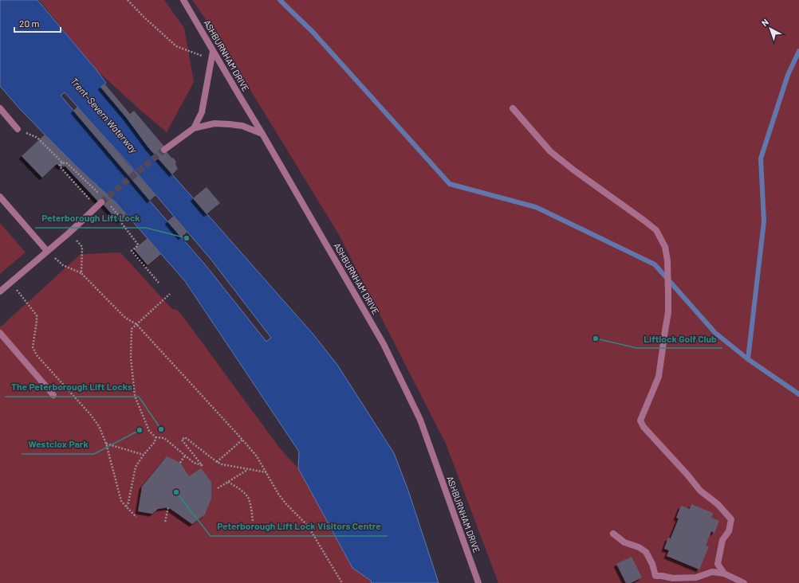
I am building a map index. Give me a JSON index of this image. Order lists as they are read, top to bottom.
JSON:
{
  "streets": {
    "street": ["ASHBURNHAM DRIVE"]
  },
  "water": ["Trent–Severn Waterway"],
  "places": [
    "Peterborough Lift Lock",
    "Liftlock Golf Club",
    "The Peterborough Lift Locks",
    "Westclox Park",
    "Peterborough Lift Lock Visitors Centre"
  ],
  "scale_bar": "20 m",
  "north": "top left"
}
